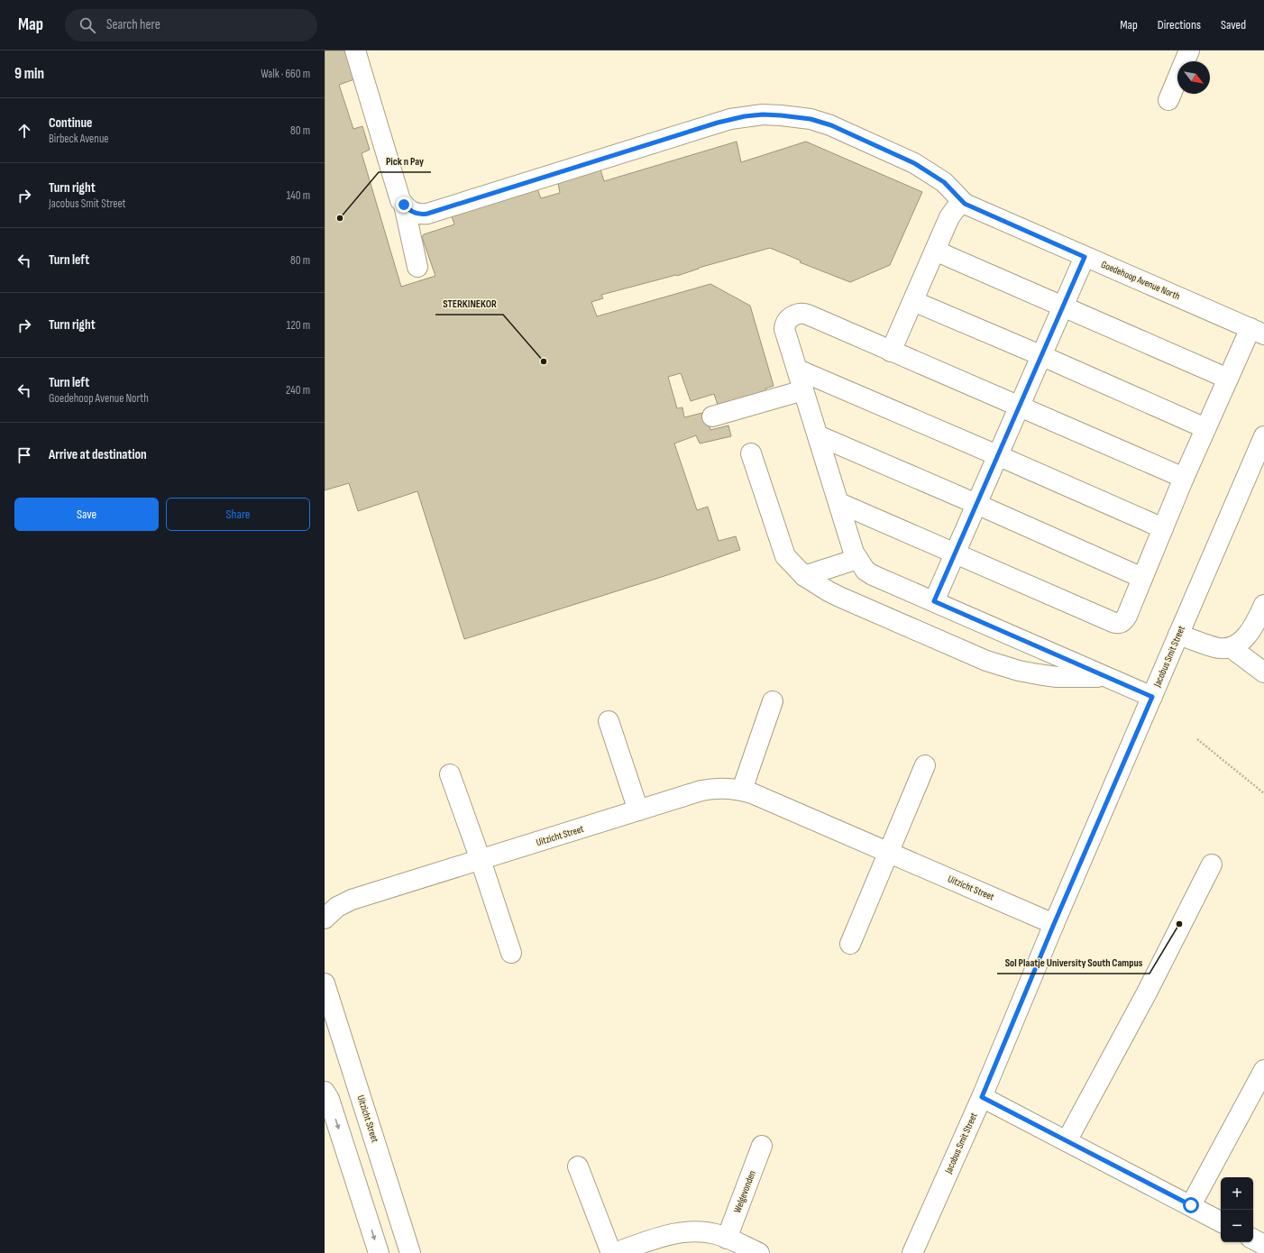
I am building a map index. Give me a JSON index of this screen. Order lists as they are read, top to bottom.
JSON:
{
  "streets": {
    "street": [
      "Goedehoop Avenue North",
      "Jacobus Smit Street",
      "Uitzicht Street",
      "Welgevonden"
    ]
  },
  "crossings": [
    ["Jacobus Smit Street", "Uitzicht Street"]
  ],
  "places": ["Pick n Pay", "STERKINEKOR", "Sol Plaatje University South Campus"],
  "north": "bottom right",
  "page": {
    "header": "Map",
    "search": "Search here",
    "nav": ["Map", "Directions", "Saved"],
    "heading": ["9 min", "Walk · 660 m"],
    "list": [
      ["Continue", "Birbeck Avenue", "80 m"],
      ["Turn right", "Jacobus Smit Street", "140 m"],
      ["Turn left", "80 m"],
      ["Turn right", "120 m"],
      ["Turn left", "Goedehoop Avenue North", "240 m"],
      "Arrive at destination"
    ],
    "buttons": ["Save", "Share"],
    "map_buttons": ["+", "−"]
  }
}
